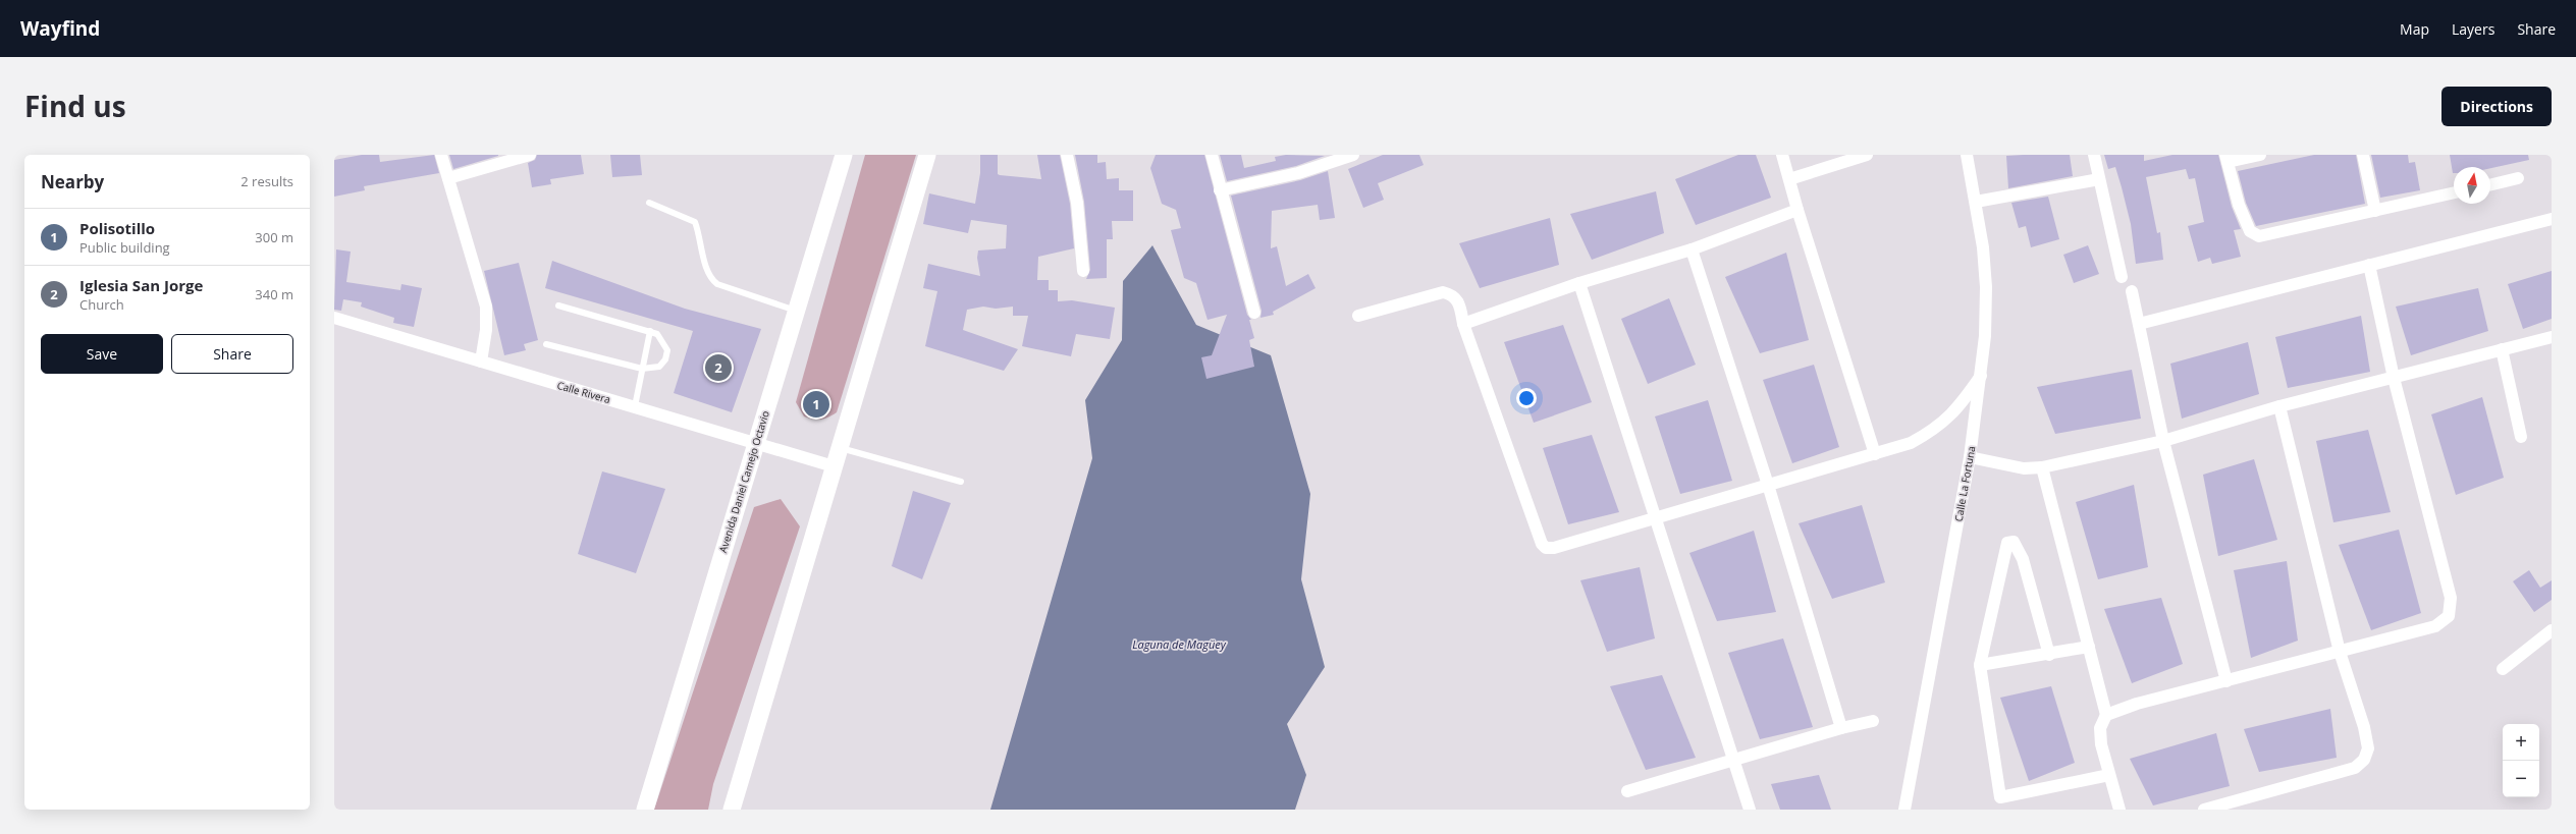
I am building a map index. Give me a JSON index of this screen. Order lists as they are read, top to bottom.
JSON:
{
  "streets": {
    "main road": ["Avenida Daniel Camejo Octavio"],
    "street": ["Calle Rivera", "Calle La Fortuna"]
  },
  "crossings": [
    ["Calle Rivera", "Avenida Daniel Camejo Octavio"]
  ],
  "water": ["Laguna de Magüey"],
  "north": "top",
  "page": {
    "header": "Wayfind",
    "nav": ["Map", "Layers", "Share"],
    "title": "Find us",
    "buttons": [
      "Directions",
      ["Save", "Share"]
    ],
    "heading": ["Nearby", "2 results"],
    "list": [
      {
        "mark": "1",
        "name": "Polisotillo",
        "note": "Public building",
        "value": "300 m"
      },
      {
        "mark": "2",
        "name": "Iglesia San Jorge",
        "note": "Church",
        "value": "340 m"
      }
    ],
    "pins": ["2", "1"],
    "map_buttons": ["+", "−"]
  }
}
